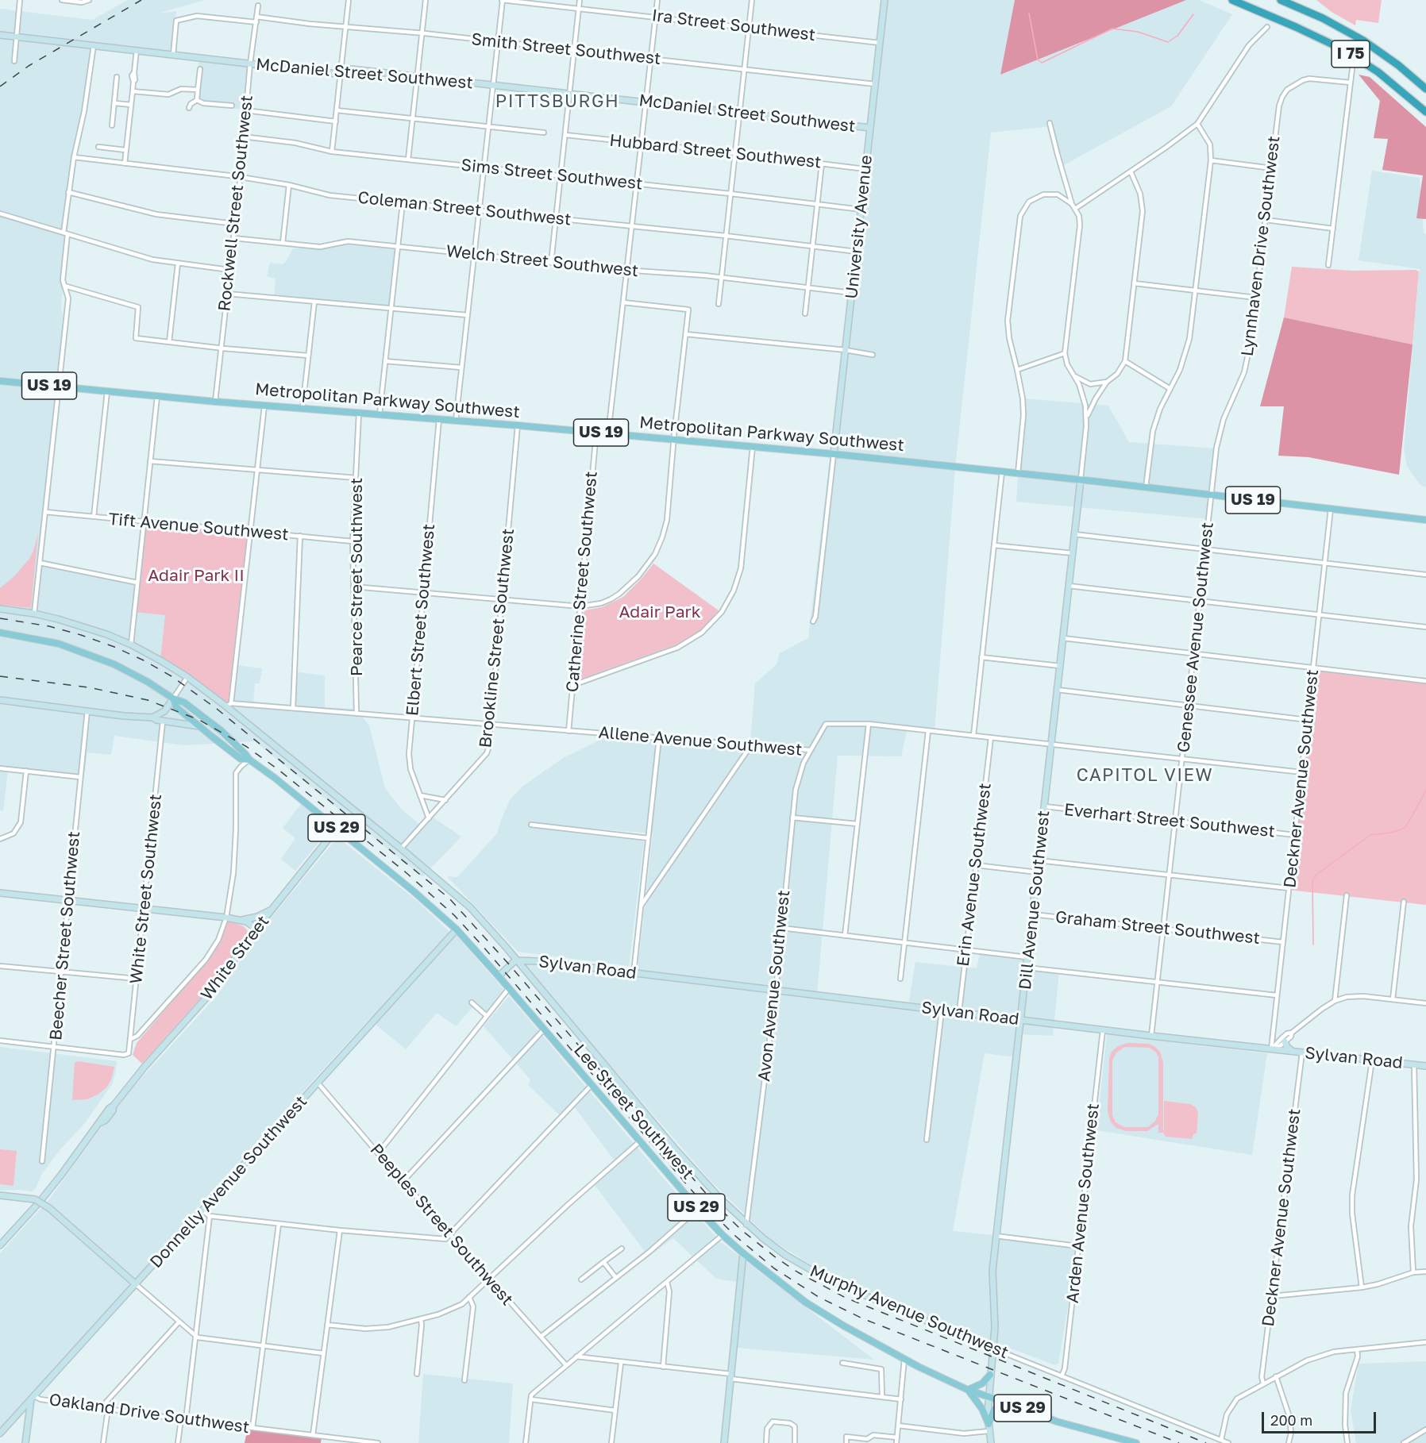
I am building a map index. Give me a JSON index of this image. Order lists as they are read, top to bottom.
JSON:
{
  "streets": {
    "highway": ["I 75"],
    "main road": [
      "US 19",
      "Metropolitan Parkway Southwest",
      "US 29",
      "Lee Street Southwest"
    ],
    "street": [
      "Ira Street Southwest",
      "Smith Street Southwest",
      "McDaniel Street Southwest",
      "Hubbard Street Southwest",
      "Sims Street Southwest",
      "Rockwell Street Southwest",
      "Coleman Street Southwest",
      "University Avenue",
      "Lynnhaven Drive Southwest",
      "Welch Street Southwest",
      "Tift Avenue Southwest",
      "Pearce Street Southwest",
      "Catherine Street Southwest",
      "Elbert Street Southwest",
      "Genessee Avenue Southwest",
      "Brookline Street Southwest",
      "Allene Avenue Southwest",
      "Deckner Avenue Southwest",
      "Everhart Street Southwest",
      "Erin Avenue Southwest",
      "White Street Southwest",
      "Dill Avenue Southwest",
      "Graham Street Southwest",
      "Beecher Street Southwest",
      "White Street",
      "Sylvan Road",
      "Avon Avenue Southwest",
      "Donnelly Avenue Southwest",
      "Arden Avenue Southwest",
      "Peeples Street Southwest",
      "Murphy Avenue Southwest",
      "Oakland Drive Southwest"
    ]
  },
  "crossings": [
    ["Ira Street Southwest", "University Avenue"],
    ["Smith Street Southwest", "Rockwell Street Southwest"],
    ["Smith Street Southwest", "University Avenue"],
    ["McDaniel Street Southwest", "Rockwell Street Southwest"],
    ["McDaniel Street Southwest", "University Avenue"],
    ["Hubbard Street Southwest", "University Avenue"],
    ["Sims Street Southwest", "Rockwell Street Southwest"],
    ["Sims Street Southwest", "University Avenue"],
    ["Rockwell Street Southwest", "Coleman Street Southwest"],
    ["Rockwell Street Southwest", "Welch Street Southwest"],
    ["Rockwell Street Southwest", "Metropolitan Parkway Southwest"],
    ["Coleman Street Southwest", "University Avenue"],
    ["University Avenue", "Welch Street Southwest"],
    ["University Avenue", "Metropolitan Parkway Southwest"],
    ["Lynnhaven Drive Southwest", "Metropolitan Parkway Southwest"],
    ["Lynnhaven Drive Southwest", "Genessee Avenue Southwest"],
    ["Metropolitan Parkway Southwest", "Pearce Street Southwest"],
    ["Metropolitan Parkway Southwest", "Catherine Street Southwest"],
    ["Metropolitan Parkway Southwest", "Elbert Street Southwest"],
    ["Metropolitan Parkway Southwest", "Genessee Avenue Southwest"],
    ["Metropolitan Parkway Southwest", "Brookline Street Southwest"],
    ["Metropolitan Parkway Southwest", "Deckner Avenue Southwest"],
    ["Metropolitan Parkway Southwest", "Dill Avenue Southwest"],
    ["Tift Avenue Southwest", "Pearce Street Southwest"],
    ["Pearce Street Southwest", "Allene Avenue Southwest"],
    ["Catherine Street Southwest", "Allene Avenue Southwest"],
    ["Elbert Street Southwest", "Brookline Street Southwest"],
    ["Elbert Street Southwest", "Allene Avenue Southwest"],
    ["Genessee Avenue Southwest", "Allene Avenue Southwest"],
    ["Genessee Avenue Southwest", "Everhart Street Southwest"],
    ["Genessee Avenue Southwest", "Graham Street Southwest"],
    ["Genessee Avenue Southwest", "Sylvan Road"],
    ["Brookline Street Southwest", "Allene Avenue Southwest"],
    ["Brookline Street Southwest", "Murphy Avenue Southwest"],
    ["Allene Avenue Southwest", "Deckner Avenue Southwest"],
    ["Allene Avenue Southwest", "Erin Avenue Southwest"],
    ["Allene Avenue Southwest", "Dill Avenue Southwest"],
    ["Allene Avenue Southwest", "Avon Avenue Southwest"],
    ["Allene Avenue Southwest", "Murphy Avenue Southwest"],
    ["Deckner Avenue Southwest", "Everhart Street Southwest"],
    ["Deckner Avenue Southwest", "Graham Street Southwest"],
    ["Deckner Avenue Southwest", "Sylvan Road"],
    ["Everhart Street Southwest", "Dill Avenue Southwest"],
    ["US 29", "Lee Street Southwest"],
    ["Erin Avenue Southwest", "Sylvan Road"],
    ["White Street Southwest", "Beecher Street Southwest"],
    ["Dill Avenue Southwest", "Graham Street Southwest"],
    ["Dill Avenue Southwest", "Sylvan Road"],
    ["Dill Avenue Southwest", "Lee Street Southwest"],
    ["Dill Avenue Southwest", "Murphy Avenue Southwest"],
    ["White Street", "Lee Street Southwest"],
    ["Sylvan Road", "Avon Avenue Southwest"],
    ["Sylvan Road", "Arden Avenue Southwest"],
    ["Sylvan Road", "Murphy Avenue Southwest"],
    ["Avon Avenue Southwest", "Murphy Avenue Southwest"],
    ["Lee Street Southwest", "Donnelly Avenue Southwest"],
    ["Donnelly Avenue Southwest", "Peeples Street Southwest"],
    ["Donnelly Avenue Southwest", "Oakland Drive Southwest"],
    ["Arden Avenue Southwest", "Murphy Avenue Southwest"]
  ],
  "districts": ["PITTSBURGH", "CAPITOL VIEW"],
  "parks": ["Adair Park II", "Adair Park"],
  "scale_bar": "200 m"
}
